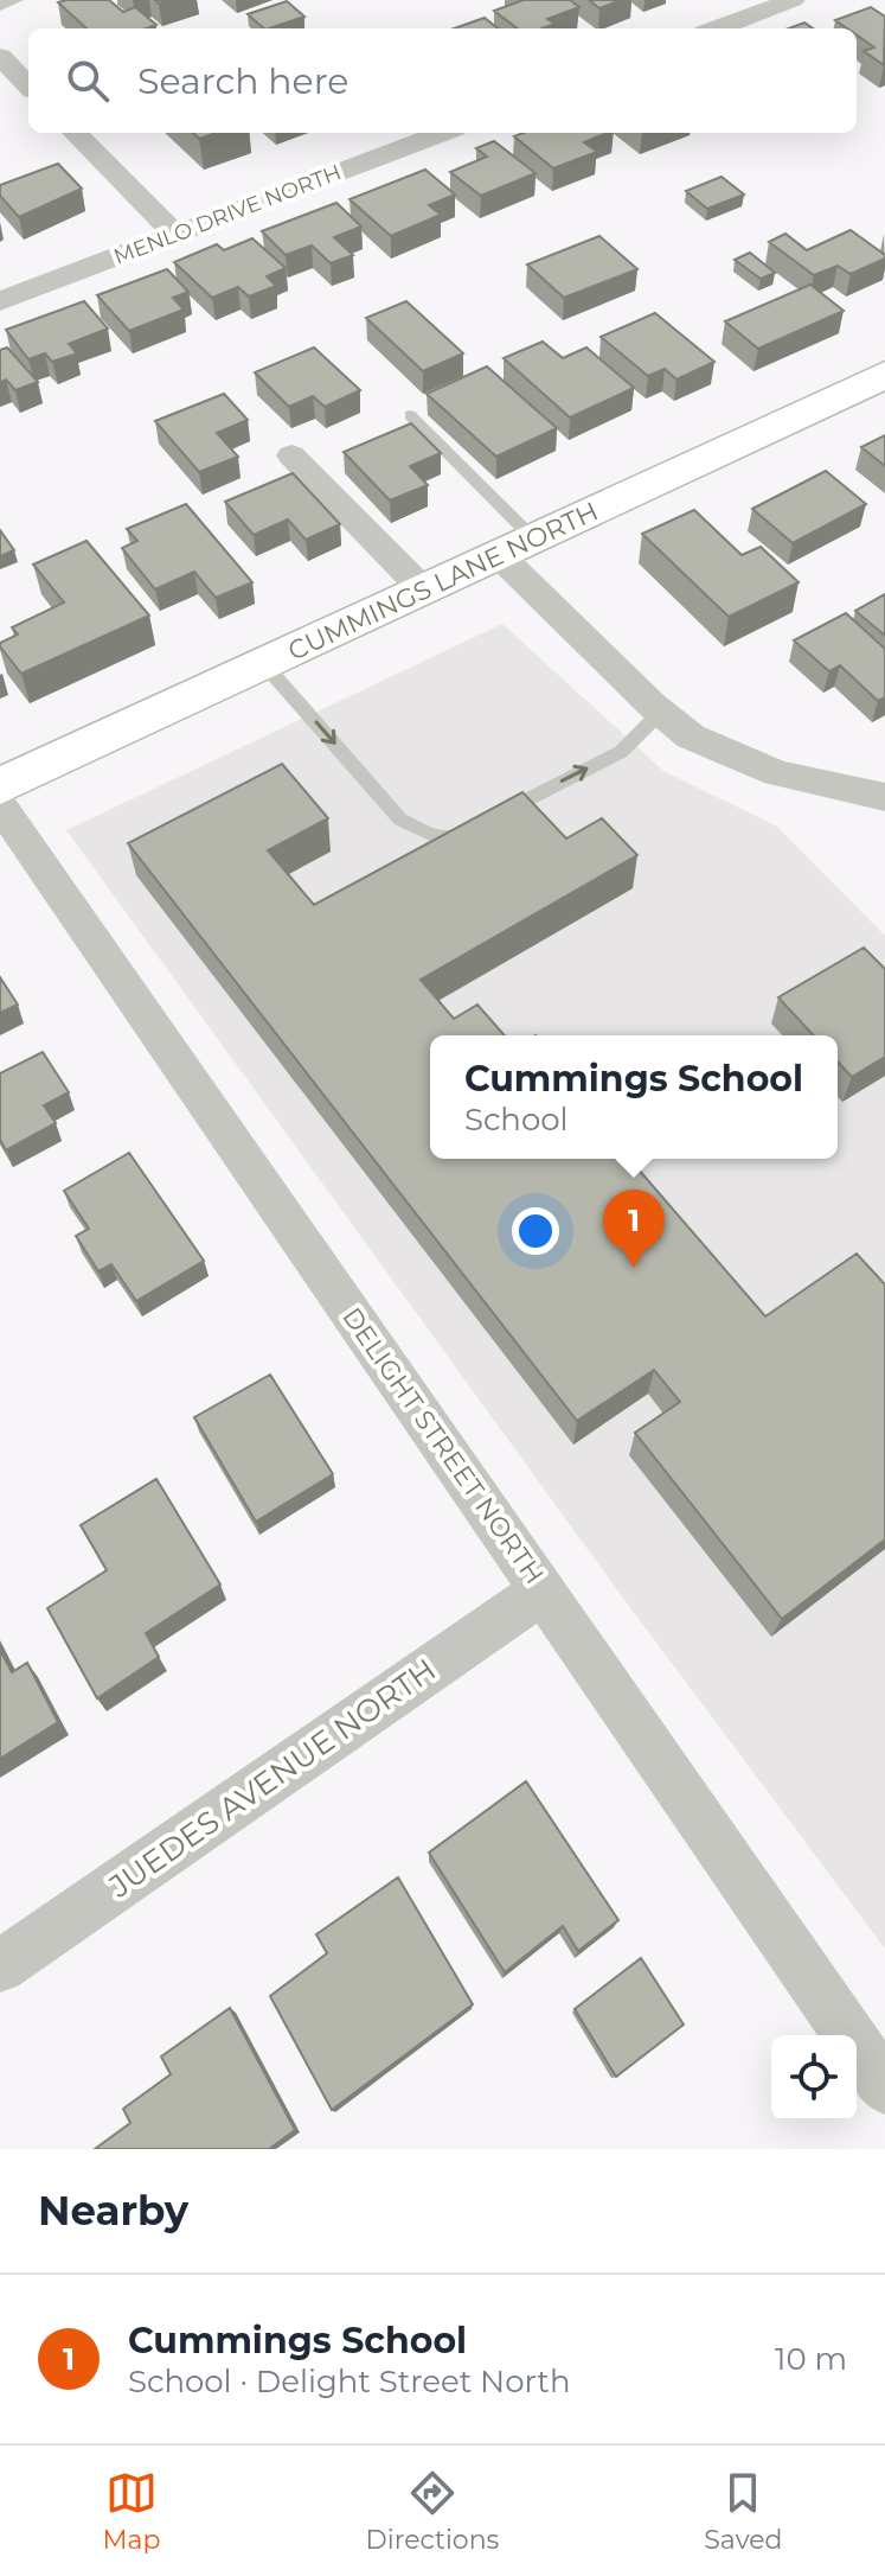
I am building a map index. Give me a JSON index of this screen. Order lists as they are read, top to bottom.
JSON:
{
  "streets": {
    "street": [
      "MENLO DRIVE NORTH",
      "CUMMINGS LANE NORTH",
      "DELIGHT STREET NORTH",
      "JUEDES AVENUE NORTH"
    ]
  },
  "crossings": [
    ["DELIGHT STREET NORTH", "JUEDES AVENUE NORTH"]
  ],
  "page": {
    "search": "Search here",
    "popup": ["Cummings School", "School"],
    "pins": "1",
    "heading": "Nearby",
    "list": [
      {
        "mark": "1",
        "name": "Cummings School",
        "note": "School · Delight Street North",
        "value": "10 m"
      }
    ],
    "nav": ["Map", "Directions", "Saved"]
  }
}
